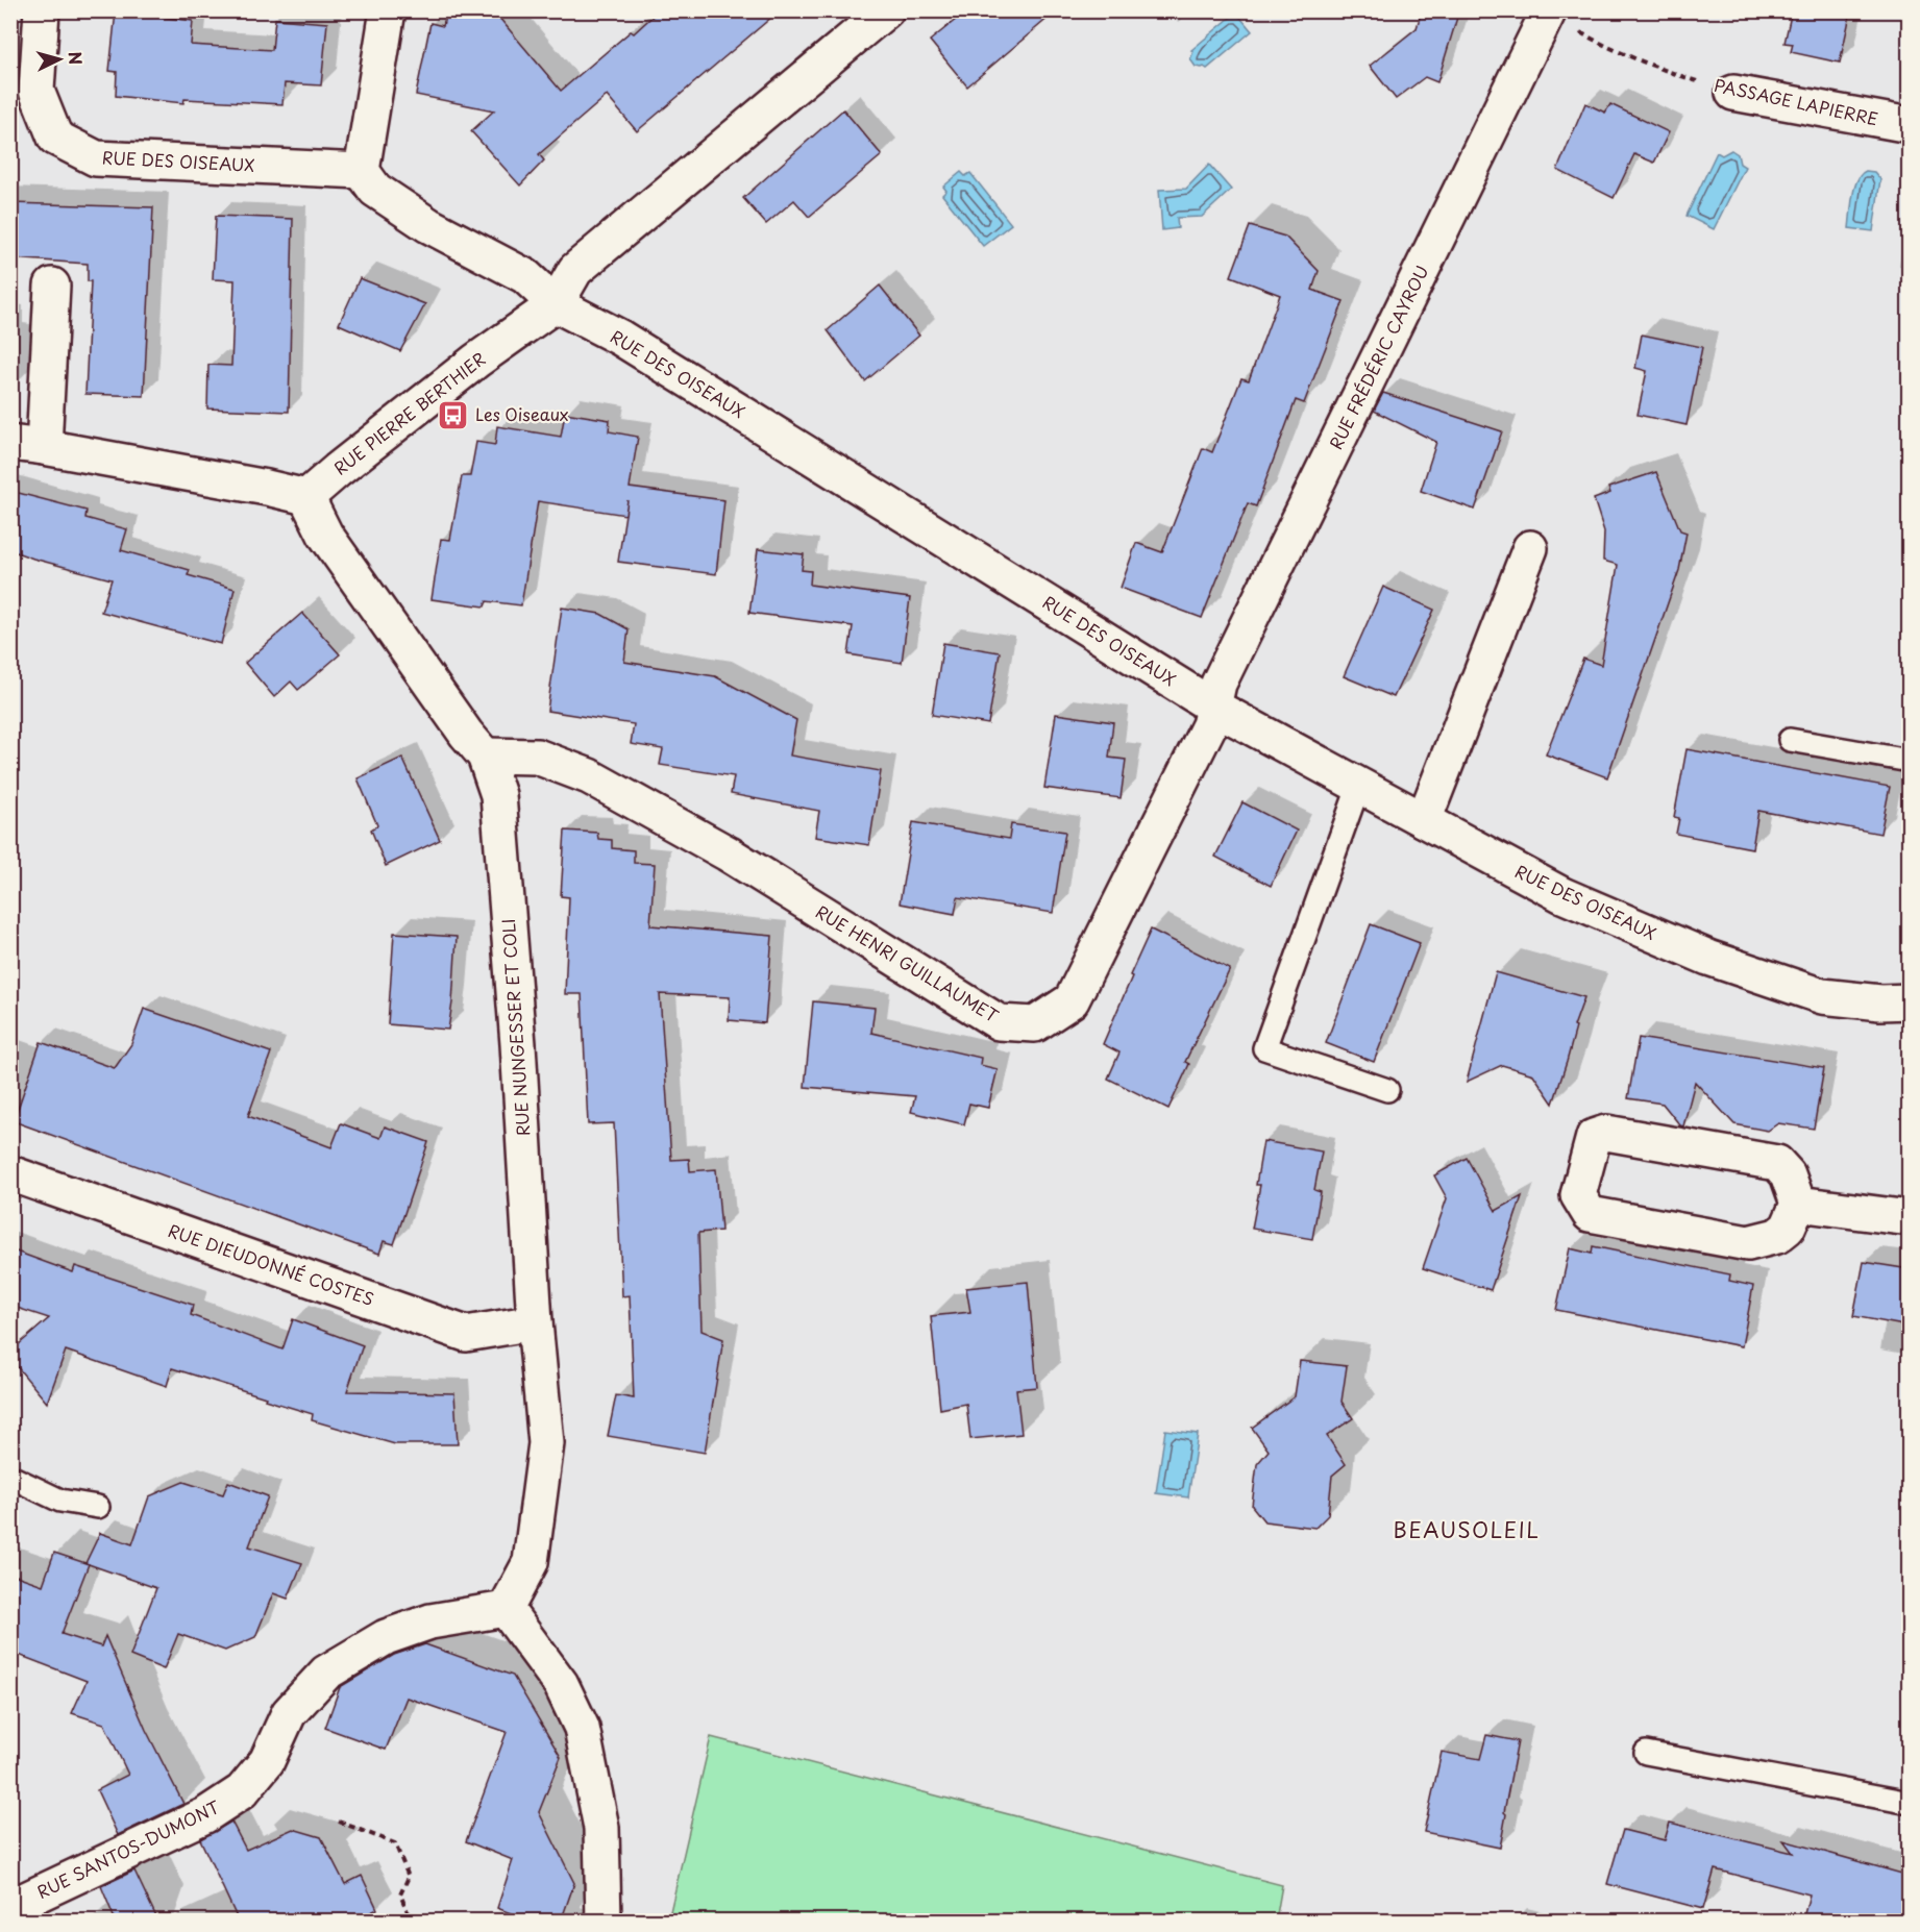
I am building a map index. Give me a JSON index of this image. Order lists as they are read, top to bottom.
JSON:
{
  "streets": {
    "street": [
      "PASSAGE LAPIERRE",
      "RUE DES OISEAUX",
      "RUE FRÉDÉRIC CAYROU",
      "RUE PIERRE BERTHIER",
      "RUE HENRI GUILLAUMET",
      "RUE NUNGESSER ET COLI",
      "RUE DIEUDONNÉ COSTES",
      "RUE SANTOS-DUMONT"
    ]
  },
  "crossings": [
    ["PASSAGE LAPIERRE", "RUE FRÉDÉRIC CAYROU"],
    ["RUE DES OISEAUX", "RUE FRÉDÉRIC CAYROU"],
    ["RUE DES OISEAUX", "RUE PIERRE BERTHIER"],
    ["RUE DES OISEAUX", "RUE HENRI GUILLAUMET"],
    ["RUE FRÉDÉRIC CAYROU", "RUE HENRI GUILLAUMET"],
    ["RUE PIERRE BERTHIER", "RUE NUNGESSER ET COLI"],
    ["RUE HENRI GUILLAUMET", "RUE NUNGESSER ET COLI"],
    ["RUE NUNGESSER ET COLI", "RUE DIEUDONNÉ COSTES"],
    ["RUE NUNGESSER ET COLI", "RUE SANTOS-DUMONT"]
  ],
  "districts": ["BEAUSOLEIL"],
  "places": {
    "bus stop": ["Les Oiseaux"]
  },
  "north": "right"
}
